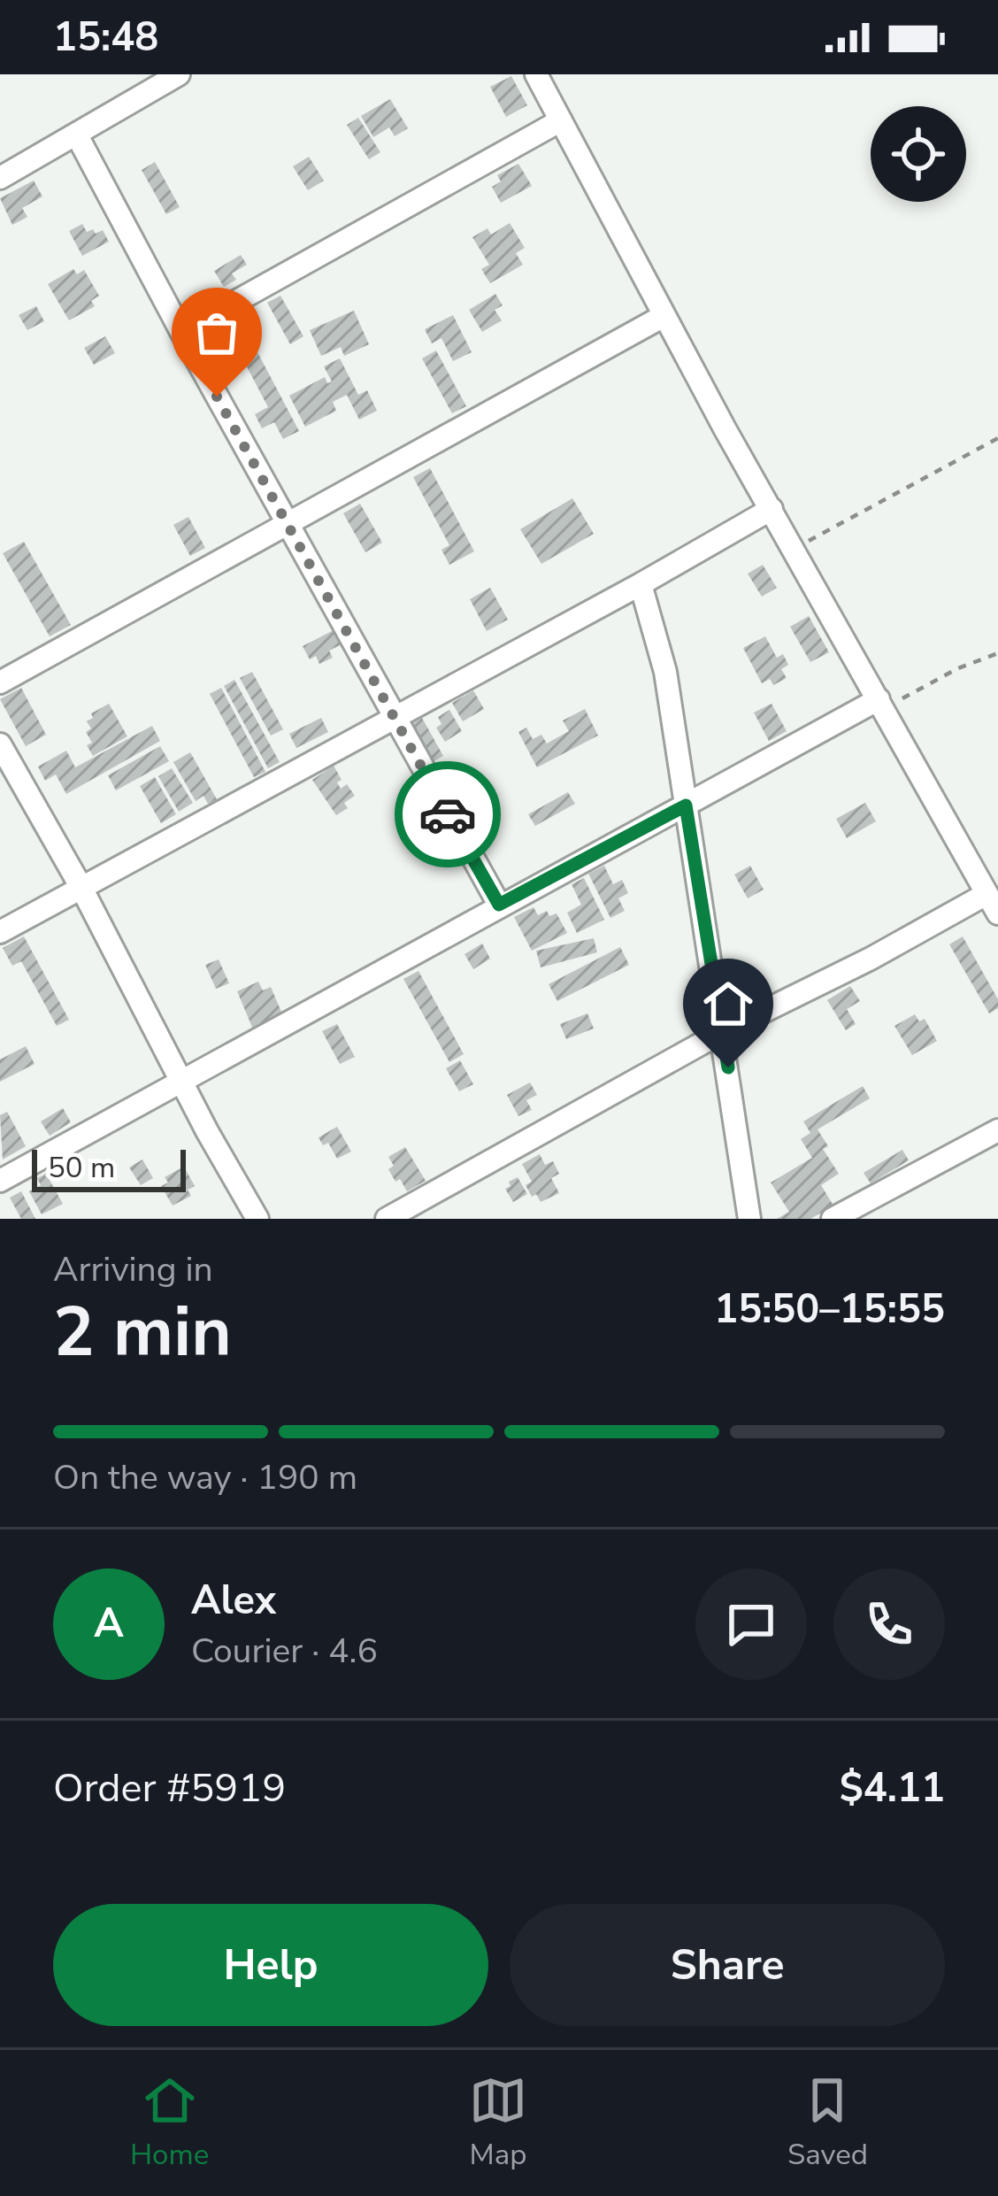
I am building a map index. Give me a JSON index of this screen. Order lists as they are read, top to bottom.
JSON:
{
  "scale_bar": "50 m",
  "page": {
    "status": "15:48",
    "scale": "50 m",
    "heading": ["2 min", "Arriving in", "15:50–15:55"],
    "panel": [
      "Alex",
      "Courier · 4.6",
      "Order #5919",
      "$4.11"
    ],
    "bar": "On the way · 190 m",
    "round": "A",
    "buttons": ["Help", "Share"],
    "tabs": ["Home", "Map", "Saved"]
  }
}
